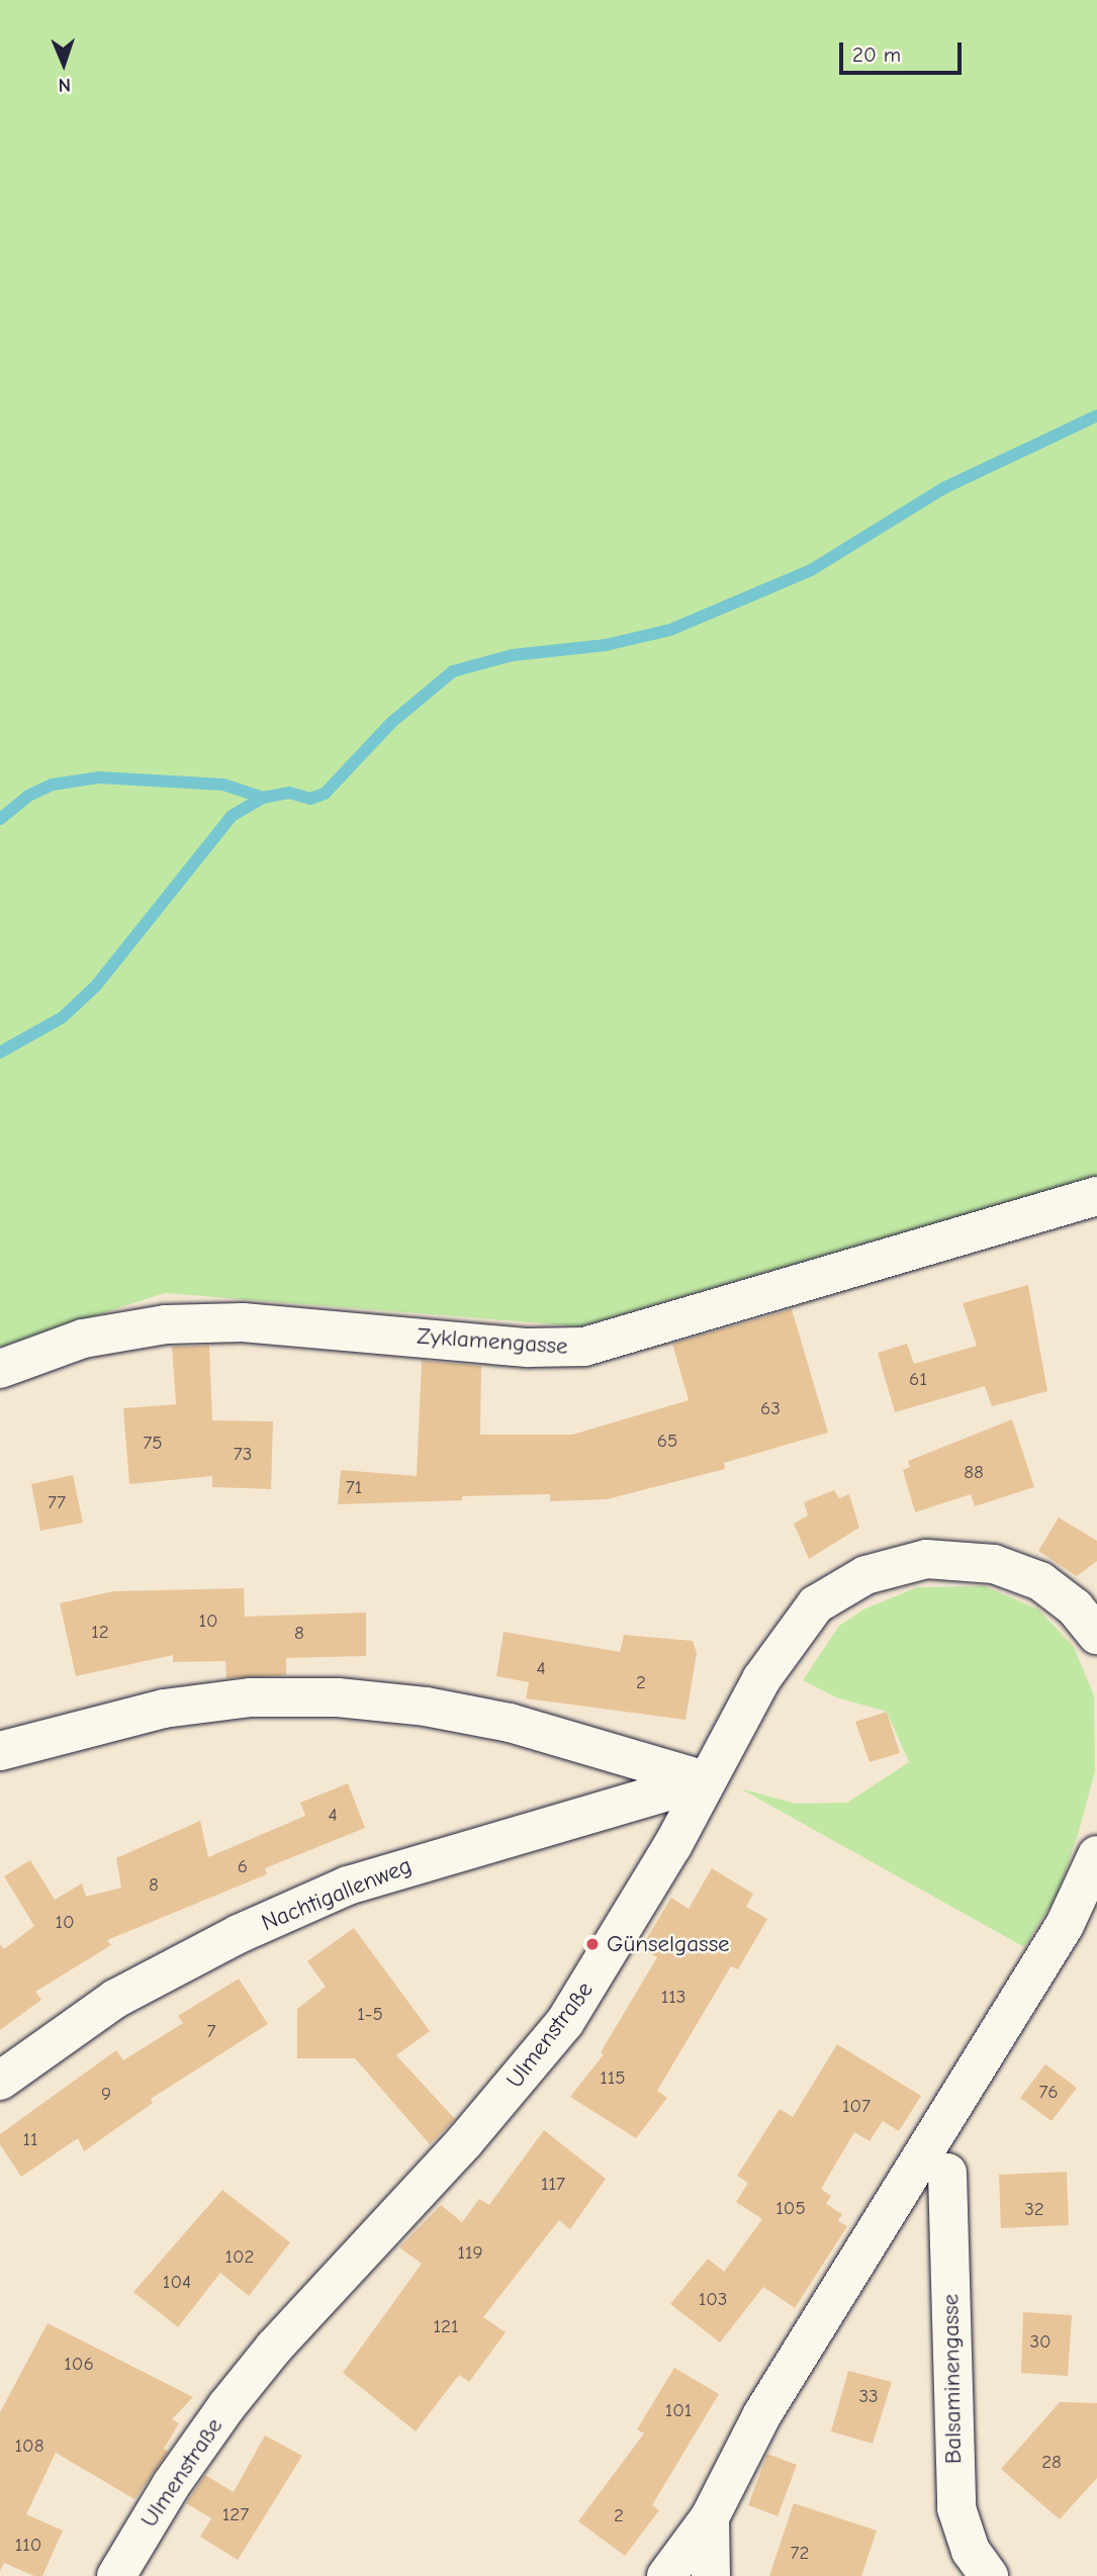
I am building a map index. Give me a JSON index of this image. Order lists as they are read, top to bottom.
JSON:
{
  "streets": {
    "street": [
      "Zyklamengasse",
      "Nachtigallenweg",
      "Ulmenstraße",
      "Balsaminengasse"
    ]
  },
  "crossings": [
    ["Nachtigallenweg", "Ulmenstraße"]
  ],
  "places": ["Günselgasse"],
  "house_numbers": [
    "61",
    "63",
    "65",
    "75",
    "73",
    "88",
    "71",
    "77",
    "10",
    "12",
    "8",
    "4",
    "2",
    "4",
    "6",
    "8",
    "10",
    "113",
    "1-5",
    "7",
    "115",
    "76",
    "9",
    "107",
    "11",
    "117",
    "105",
    "32",
    "119",
    "102",
    "104",
    "103",
    "121",
    "30",
    "106",
    "33",
    "101",
    "108",
    "28",
    "127",
    "2",
    "110",
    "72"
  ],
  "scale_bar": "20 m",
  "north": "bottom"
}
